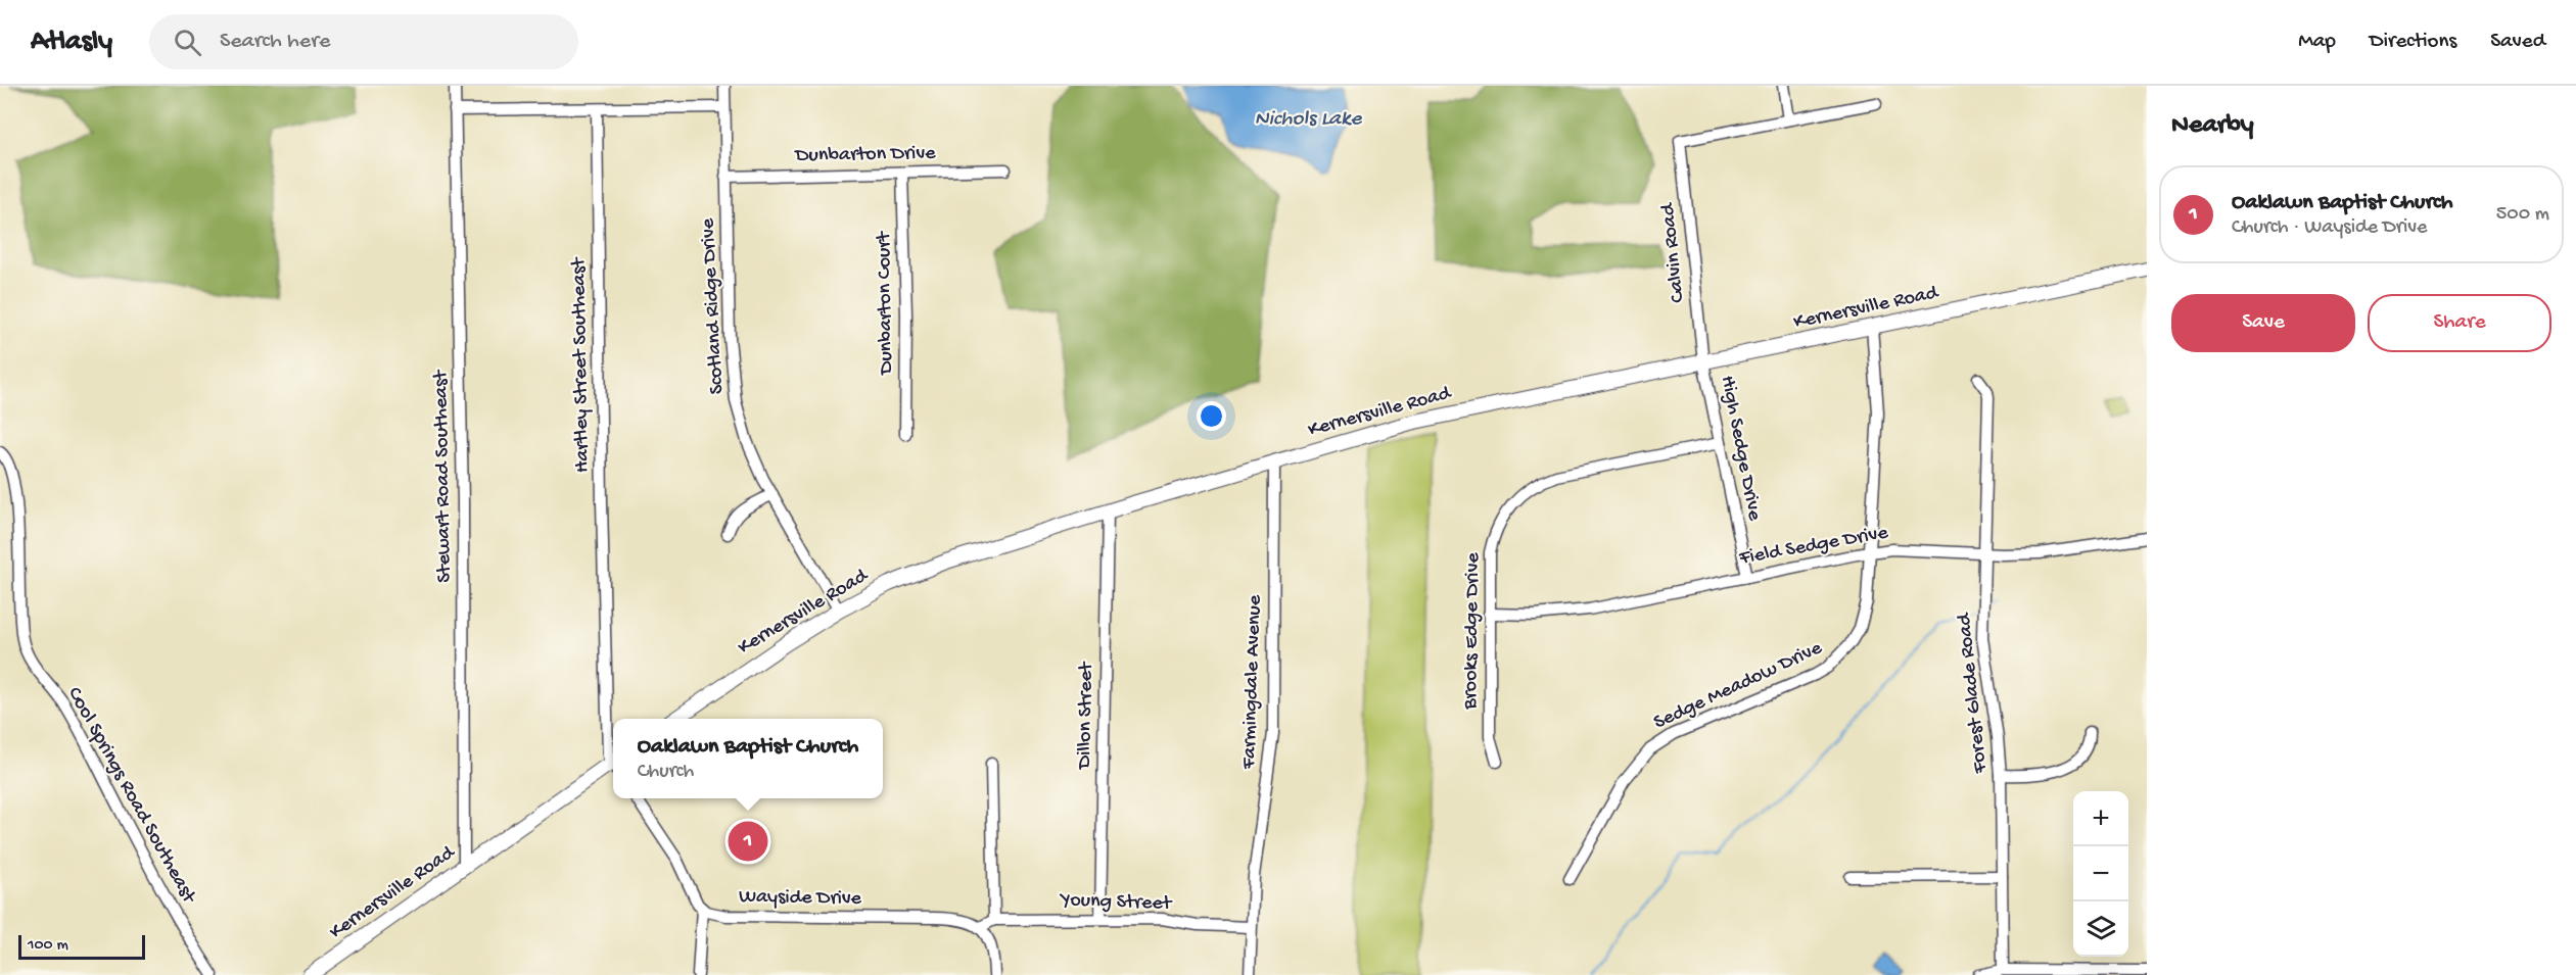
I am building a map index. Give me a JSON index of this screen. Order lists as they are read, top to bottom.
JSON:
{
  "streets": {
    "main road": ["Kernersville Road"],
    "street": [
      "Dunbarton Drive",
      "Calvin Road",
      "Dunbarton Court",
      "Scotland Ridge Drive",
      "Hartley Street Southeast",
      "High Sedge Drive",
      "Stewart Road Southeast",
      "Field Sedge Drive",
      "Brooks Edge Drive",
      "Farmingdale Avenue",
      "Sedge Meadow Drive",
      "Forest Glade Road",
      "Dillon Street",
      "Cool Springs Road Southeast",
      "Wayside Drive",
      "Young Street"
    ]
  },
  "crossings": [
    ["Dunbarton Drive", "Dunbarton Court"],
    ["Dunbarton Drive", "Scotland Ridge Drive"],
    ["Calvin Road", "Kernersville Road"],
    ["Calvin Road", "High Sedge Drive"],
    ["Scotland Ridge Drive", "Kernersville Road"],
    ["Kernersville Road", "High Sedge Drive"],
    ["Kernersville Road", "Stewart Road Southeast"],
    ["Kernersville Road", "Farmingdale Avenue"],
    ["Kernersville Road", "Sedge Meadow Drive"],
    ["Kernersville Road", "Dillon Street"],
    ["High Sedge Drive", "Field Sedge Drive"],
    ["High Sedge Drive", "Brooks Edge Drive"],
    ["Field Sedge Drive", "Brooks Edge Drive"],
    ["Field Sedge Drive", "Sedge Meadow Drive"],
    ["Field Sedge Drive", "Forest Glade Road"],
    ["Farmingdale Avenue", "Young Street"],
    ["Dillon Street", "Young Street"],
    ["Wayside Drive", "Young Street"]
  ],
  "water": ["Nichols Lake"],
  "scale_bar": "100 m",
  "page": {
    "header": "Atlasly",
    "search": "Search here",
    "nav": ["Map", "Directions", "Saved"],
    "heading": "Nearby",
    "list": [
      {
        "mark": "1",
        "name": "Oaklawn Baptist Church",
        "note": "Church · Wayside Drive",
        "value": "500 m"
      }
    ],
    "buttons": ["Save", "Share"],
    "popup": ["Oaklawn Baptist Church", "Church"],
    "map_buttons": ["+", "−"],
    "pins": "1",
    "scale": "100 m"
  }
}
